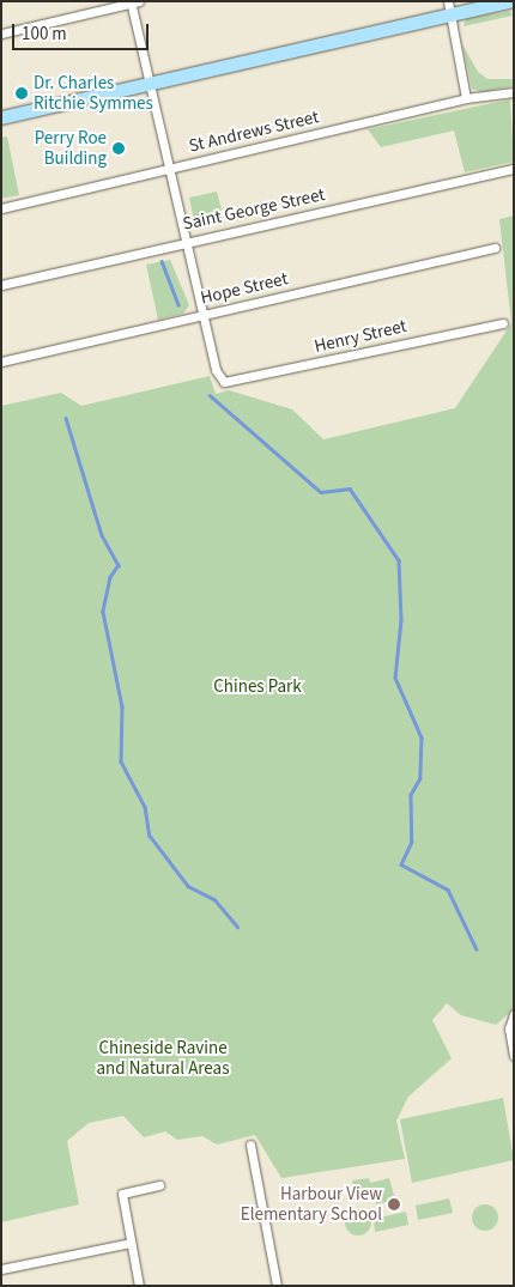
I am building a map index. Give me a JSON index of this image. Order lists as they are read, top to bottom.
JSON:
{
  "streets": {
    "street": [
      "St Andrews Street",
      "Saint George Street",
      "Hope Street",
      "Henry Street"
    ]
  },
  "crossings": [
    ["Hope Street", "Henry Street"]
  ],
  "parks": ["Chines Park", "Chineside Ravine and Natural Areas"],
  "places": ["Dr. Charles Ritchie Symmes", "Perry Roe Building", "Harbour View Elementary School"],
  "scale_bar": "100 m"
}
